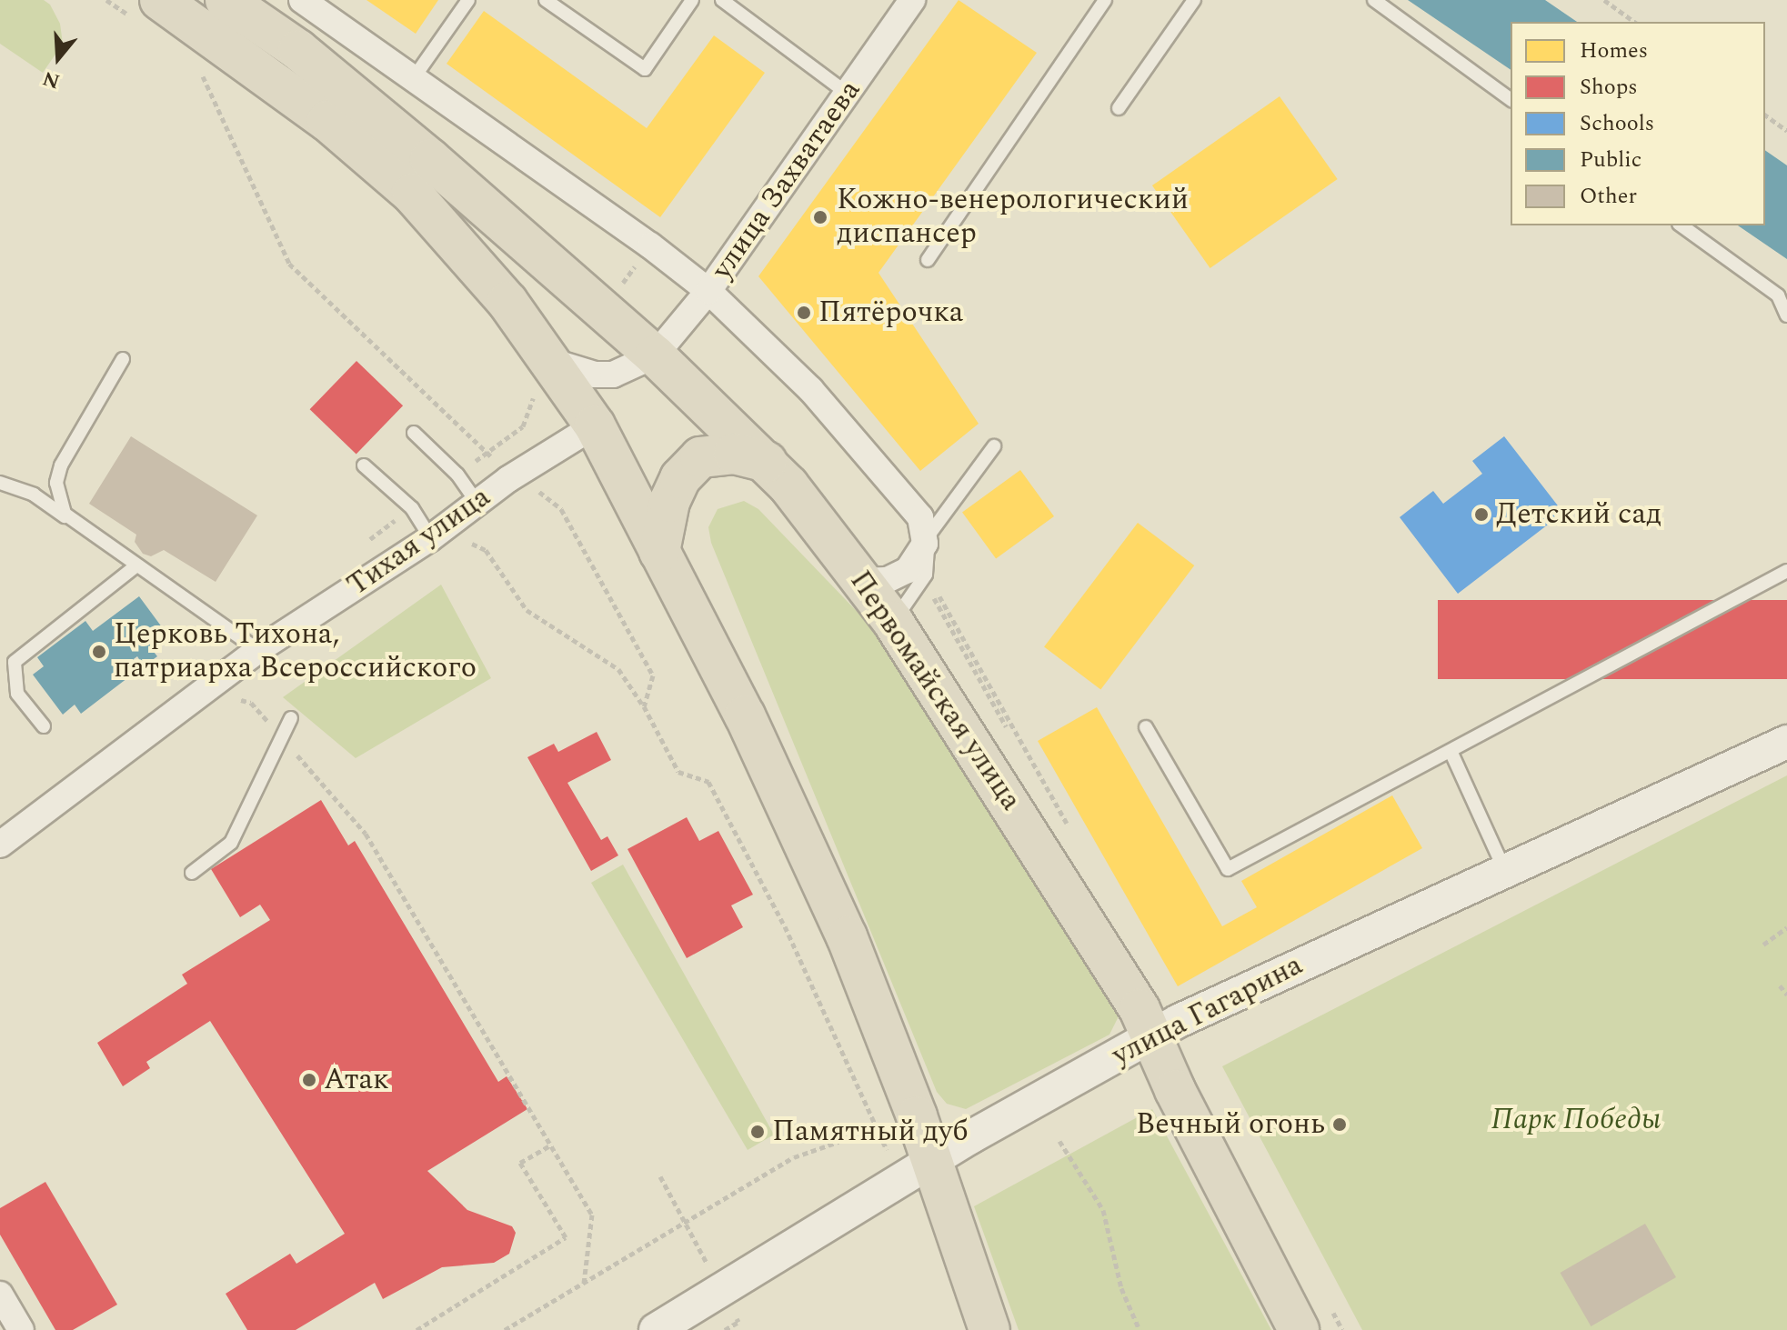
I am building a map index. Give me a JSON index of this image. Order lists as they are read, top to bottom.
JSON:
{
  "streets": {
    "highway": ["Первомайская улица"],
    "street": ["улица Захватаева", "Тихая улица", "улица Гагарина"]
  },
  "crossings": [
    ["улица Захватаева", "Первомайская улица"],
    ["Первомайская улица", "улица Гагарина"]
  ],
  "parks": ["Парк Победы"],
  "places": [
    "Кожно-венерологический диспансер",
    "Пятёрочка",
    "Детский сад",
    "Церковь Тихона, патриарха Всероссийского",
    "Атак",
    "Вечный огонь",
    "Памятный дуб"
  ],
  "legend": [
    "Homes",
    "Shops",
    "Schools",
    "Public",
    "Other"
  ],
  "north": "bottom"
}
